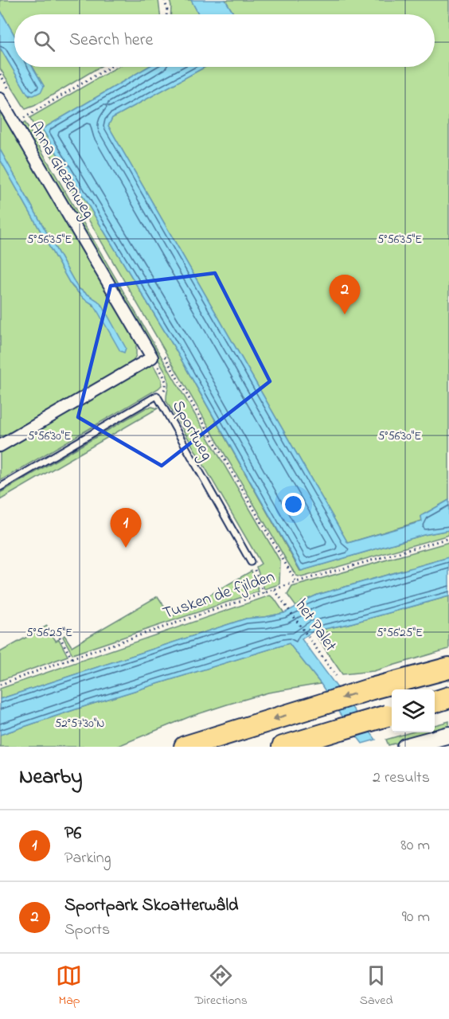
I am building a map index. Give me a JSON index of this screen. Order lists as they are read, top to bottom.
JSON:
{
  "streets": {
    "street": ["Anna Giezenweg"],
    "lane": ["Sportweg"],
    "path": ["Tusken de fjilden", "het Palet"]
  },
  "crossings": [
    ["Tusken de fjilden", "het Palet"]
  ],
  "page": {
    "search": "Search here",
    "pins": ["2", "1"],
    "heading": ["Nearby", "2 results"],
    "list": [
      {
        "mark": "1",
        "name": "P6",
        "note": "Parking",
        "value": "80 m"
      },
      {
        "mark": "2",
        "name": "Sportpark Skoatterwâld",
        "note": "Sports",
        "value": "90 m"
      }
    ],
    "nav": ["Map", "Directions", "Saved"]
  },
  "coordinates": [
    "5°56'35\"E",
    "5°56'30\"E",
    "5°56'25\"E",
    "52°57'30\"N"
  ]
}
